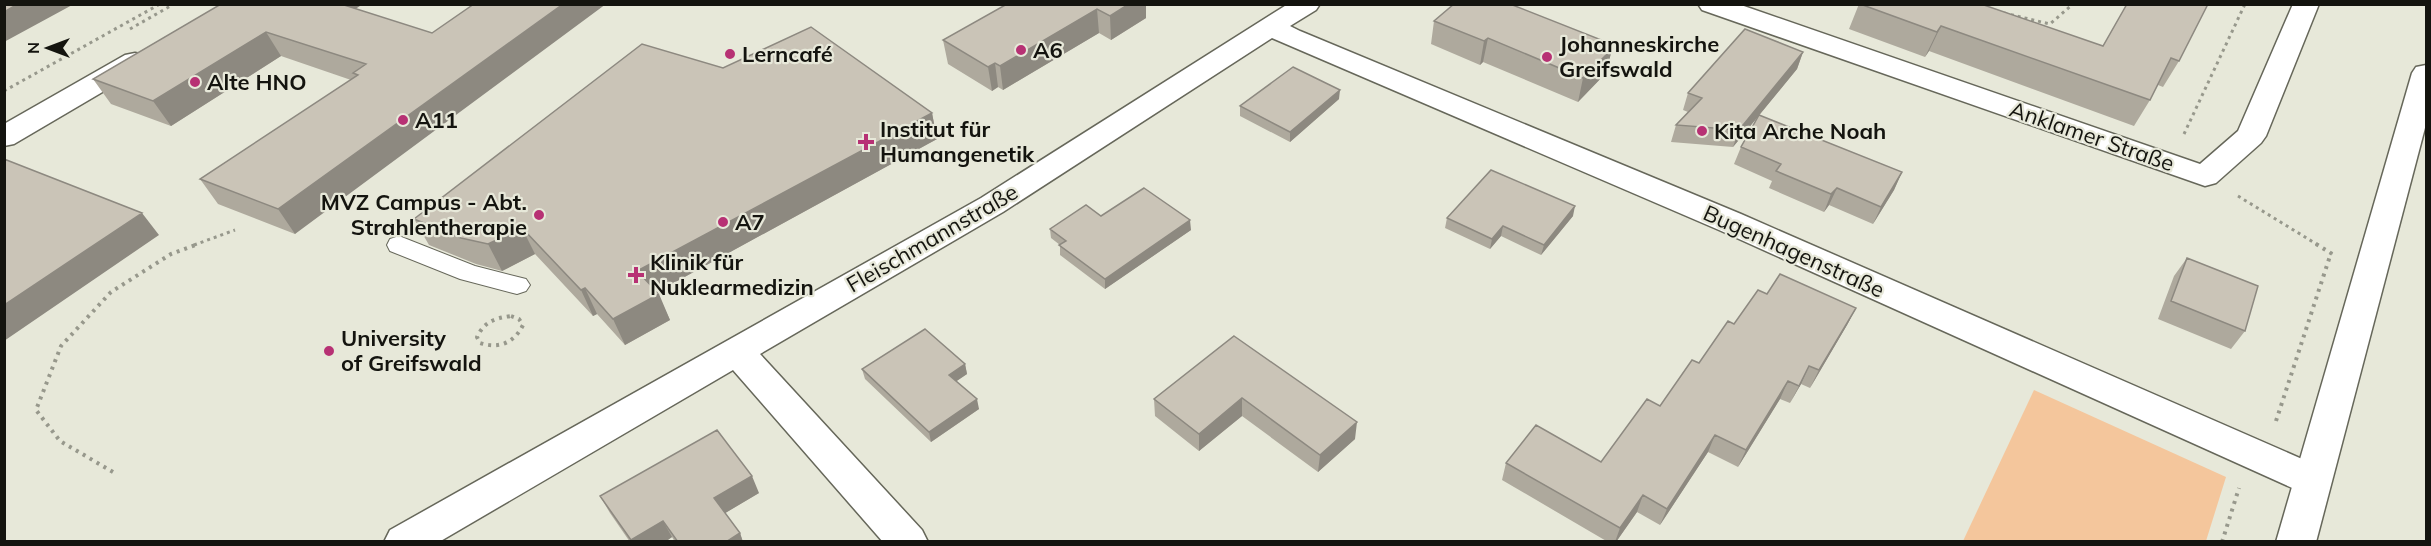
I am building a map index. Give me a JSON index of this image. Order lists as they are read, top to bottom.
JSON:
{
  "streets": {
    "street": ["Anklamer Straße", "Fleischmannstraße", "Bugenhagenstraße"]
  },
  "crossings": [
    ["Fleischmannstraße", "Bugenhagenstraße"]
  ],
  "places": {
    "other": [
      "A6",
      "Lerncafé",
      "Johanneskirche Greifswald",
      "Alte HNO",
      "A11",
      "Kita Arche Noah",
      "MVZ Campus - Abt. Strahlentherapie",
      "A7",
      "University of Greifswald"
    ],
    "health": ["Institut für Humangenetik", "Klinik für Nuklearmedizin"]
  },
  "north": "left"
}
